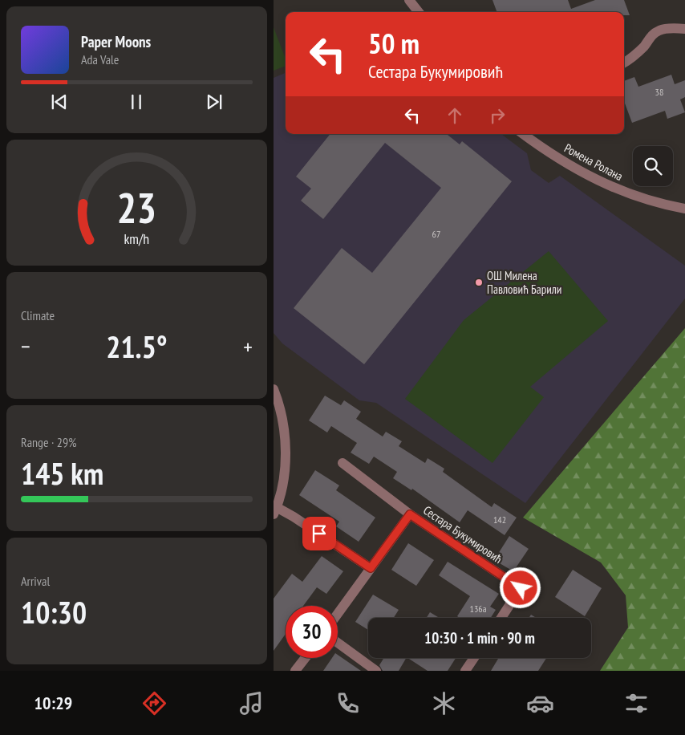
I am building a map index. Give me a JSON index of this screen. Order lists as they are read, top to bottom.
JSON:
{
  "streets": {
    "street": ["Ромена Ролана", "Сестара Букумировић"]
  },
  "places": ["ОШ Милена Павловић Барили"],
  "house_numbers": [
    "38",
    "67",
    "142",
    "136a"
  ],
  "page": {
    "turn": ["50 m", "Сестара Букумировић"],
    "song": ["Paper Moons", "Ada Vale"],
    "tile": [
      "Climate",
      ["Range · 29%", "145 km"],
      ["Arrival", "10:30"]
    ],
    "heat": ["−", "21.5°", "+"],
    "limit": "30",
    "trip": "10:30 · 1 min · 90 m",
    "tabs": "10:29",
    "gauge": ["23", "km/h"]
  }
}
